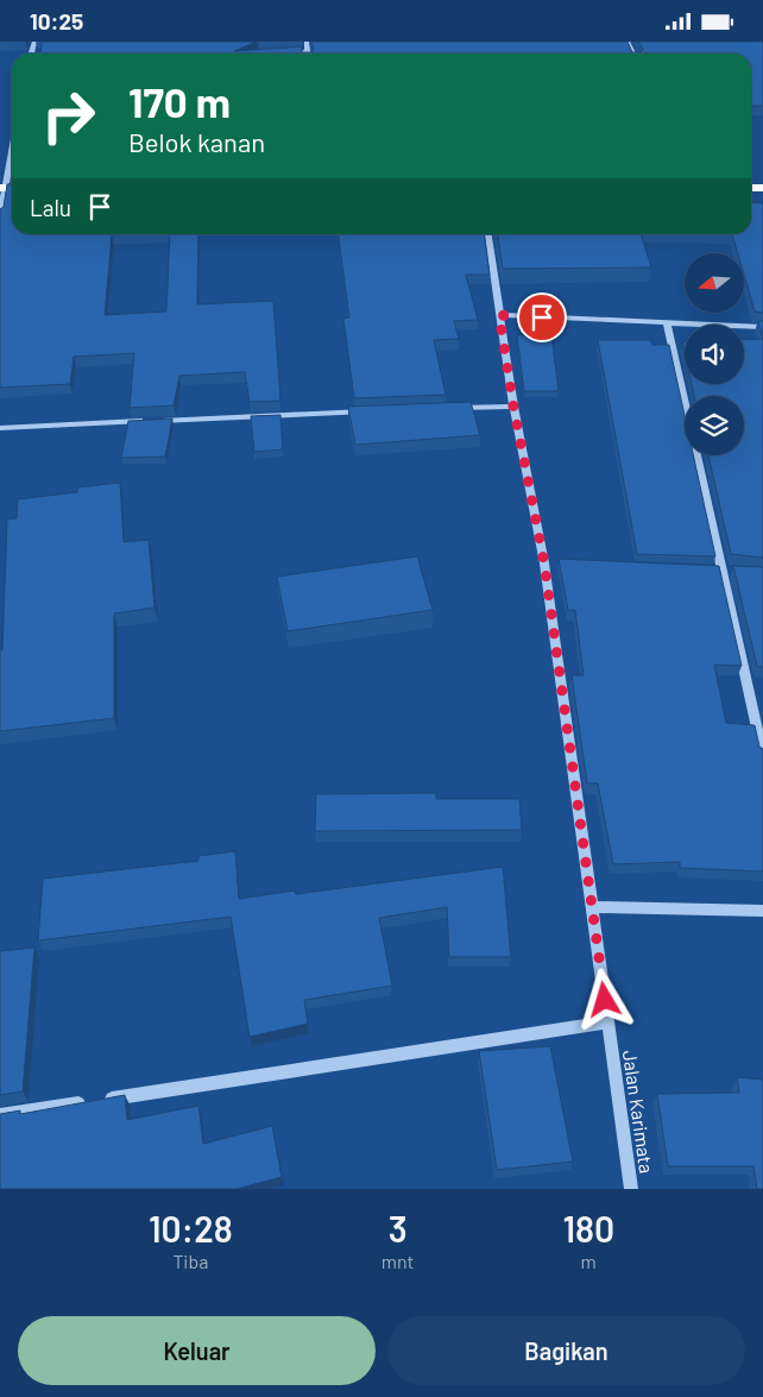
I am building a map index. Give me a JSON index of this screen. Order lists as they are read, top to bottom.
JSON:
{
  "streets": {
    "street": ["Jalan Karimata"]
  },
  "north": "left",
  "page": {
    "status": "10:25",
    "turn": ["170 m", "Belok kanan"],
    "then": "Lalu",
    "eta": [
      "10:28",
      "Tiba",
      "3",
      "mnt",
      "180",
      "m"
    ],
    "buttons": ["Keluar", "Bagikan"]
  }
}
